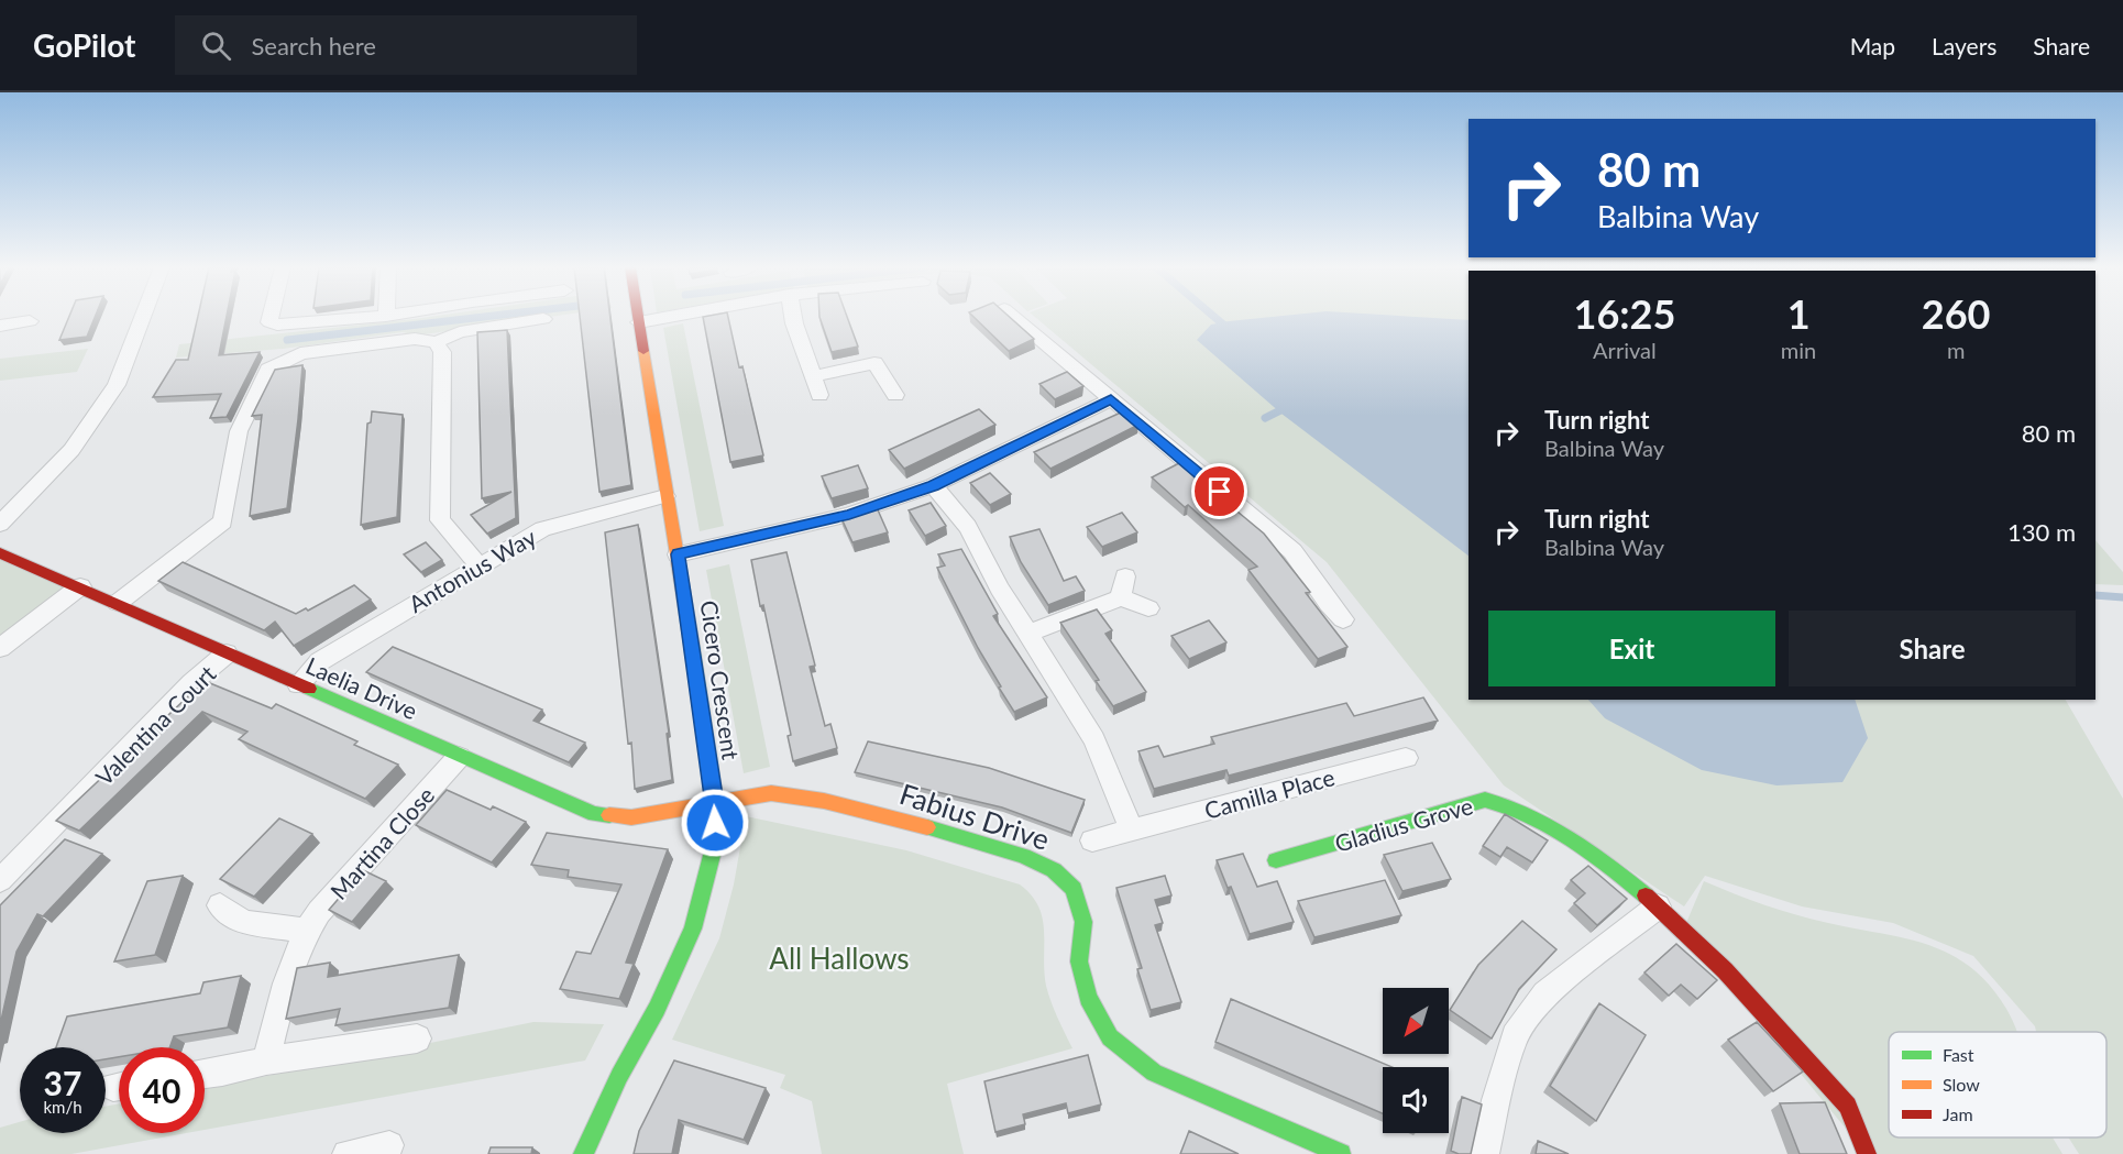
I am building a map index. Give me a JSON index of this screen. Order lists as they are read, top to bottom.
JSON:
{
  "streets": {
    "street": [
      "Antonius Way",
      "Cicero Crescent",
      "Laelia Drive",
      "Valentina Court",
      "Camilla Place",
      "Fabius Drive",
      "Gladius Grove",
      "Martina Close"
    ]
  },
  "crossings": [
    ["Antonius Way", "Cicero Crescent"],
    ["Antonius Way", "Laelia Drive"],
    ["Cicero Crescent", "Laelia Drive"],
    ["Cicero Crescent", "Fabius Drive"],
    ["Laelia Drive", "Valentina Court"],
    ["Laelia Drive", "Fabius Drive"],
    ["Laelia Drive", "Martina Close"]
  ],
  "parks": ["All Hallows"],
  "legend": ["Fast", "Slow", "Jam"],
  "north": "bottom left",
  "page": {
    "header": "GoPilot",
    "search": "Search here",
    "nav": ["Map", "Layers", "Share"],
    "turn": ["80 m", "Balbina Way"],
    "eta": [
      "16:25",
      "Arrival",
      "1",
      "min",
      "260",
      "m"
    ],
    "list": [
      {
        "name": "Turn right",
        "note": "Balbina Way",
        "value": "80 m"
      },
      {
        "name": "Turn right",
        "note": "Balbina Way",
        "value": "130 m"
      }
    ],
    "buttons": ["Exit", "Share"],
    "speed": "37 km/h",
    "limit": "40"
  }
}
